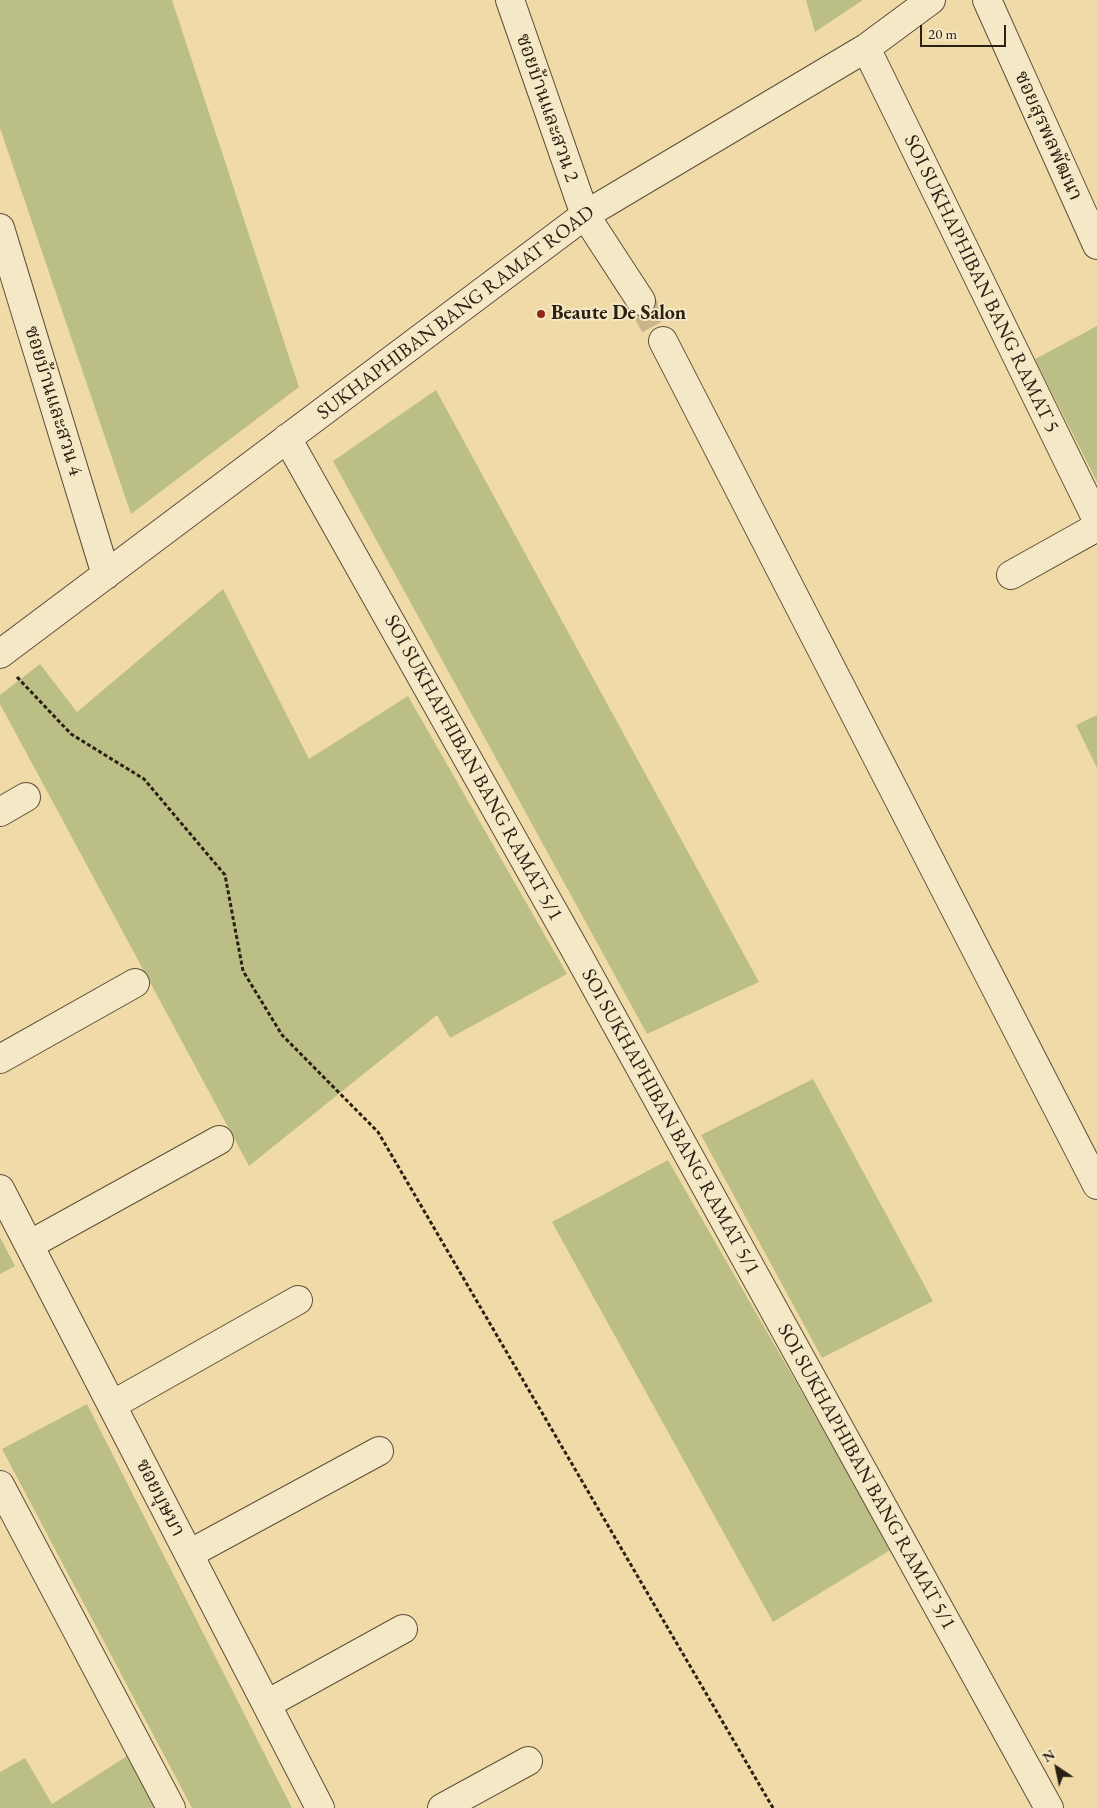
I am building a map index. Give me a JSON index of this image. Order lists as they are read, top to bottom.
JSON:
{
  "streets": {
    "street": [
      "ซอยบ้านและสวน 2",
      "ซอยสุรพลพัฒนา",
      "SOI SUKHAPHIBAN BANG RAMAT 5",
      "SUKHAPHIBAN BANG RAMAT ROAD",
      "ซอยบ้านและสวน 4",
      "SOI SUKHAPHIBAN BANG RAMAT 5/1",
      "ซอยบุษบา"
    ]
  },
  "crossings": [
    ["ซอยบ้านและสวน 2", "SUKHAPHIBAN BANG RAMAT ROAD"],
    ["SOI SUKHAPHIBAN BANG RAMAT 5", "SUKHAPHIBAN BANG RAMAT ROAD"],
    ["SUKHAPHIBAN BANG RAMAT ROAD", "ซอยบ้านและสวน 4"],
    ["SUKHAPHIBAN BANG RAMAT ROAD", "SOI SUKHAPHIBAN BANG RAMAT 5/1"]
  ],
  "places": ["Beaute De Salon"],
  "scale_bar": "20 m",
  "north": "top left"
}
